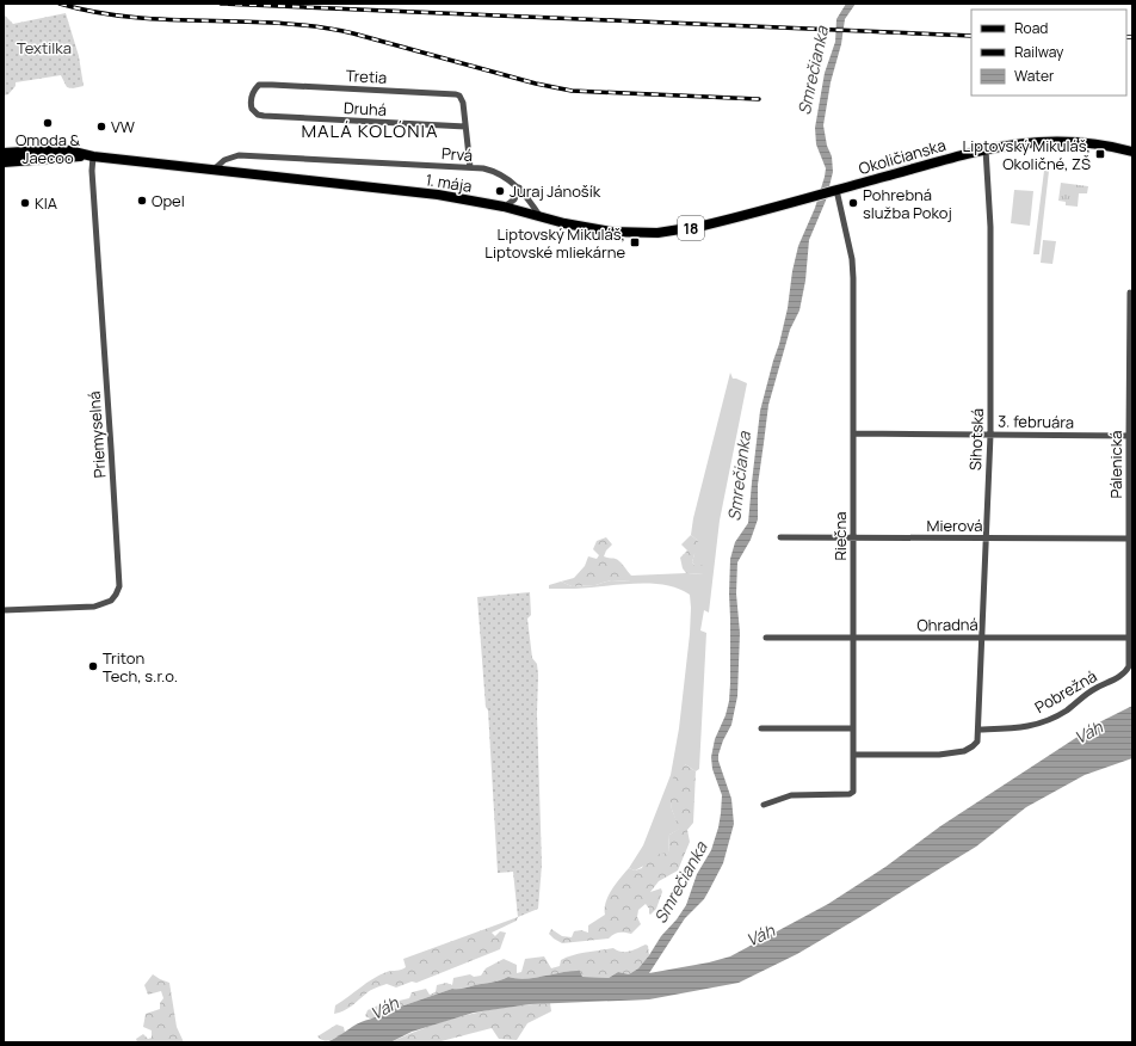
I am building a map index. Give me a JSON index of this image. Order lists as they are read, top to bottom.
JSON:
{
  "streets": {
    "main road": ["Okoličianska", "1. mája", "18"],
    "street": [
      "Tretia",
      "Druhá",
      "Prvá",
      "3. februára",
      "Priemyselná",
      "Sihotská",
      "Pálenická",
      "Mierová",
      "Riečna",
      "Ohradná",
      "Pobrežná"
    ]
  },
  "crossings": [
    ["Tretia", "Druhá"],
    ["Prvá", "1. mája"],
    ["Okoličianska", "1. mája"],
    ["Okoličianska", "Sihotská"],
    ["Okoličianska", "Riečna"],
    ["1. mája", "Priemyselná"],
    ["3. februára", "Sihotská"],
    ["3. februára", "Pálenická"],
    ["3. februára", "Riečna"],
    ["Sihotská", "Mierová"],
    ["Sihotská", "Ohradná"],
    ["Sihotská", "Pobrežná"],
    ["Pálenická", "Mierová"],
    ["Pálenická", "Ohradná"],
    ["Pálenická", "Pobrežná"],
    ["Mierová", "Riečna"],
    ["Riečna", "Ohradná"],
    ["Ohradná", "Pobrežná"]
  ],
  "districts": ["MALÁ KOLÓNIA"],
  "water": ["Smrečianka", "Váh"],
  "parks": ["Textilka"],
  "places": {
    "other": [
      "Omoda & Jaecoo",
      "VW",
      "Juraj Jánošík",
      "Opel",
      "KIA",
      "Pohrebná služba Pokoj",
      "Triton Tech, s.r.o."
    ],
    "transit": ["Liptovský Mikuláš, Okoličné, ZŠ", "Liptovský Mikuláš, Liptovské mliekárne"]
  },
  "legend": ["Road", "Railway", "Water"]
}
